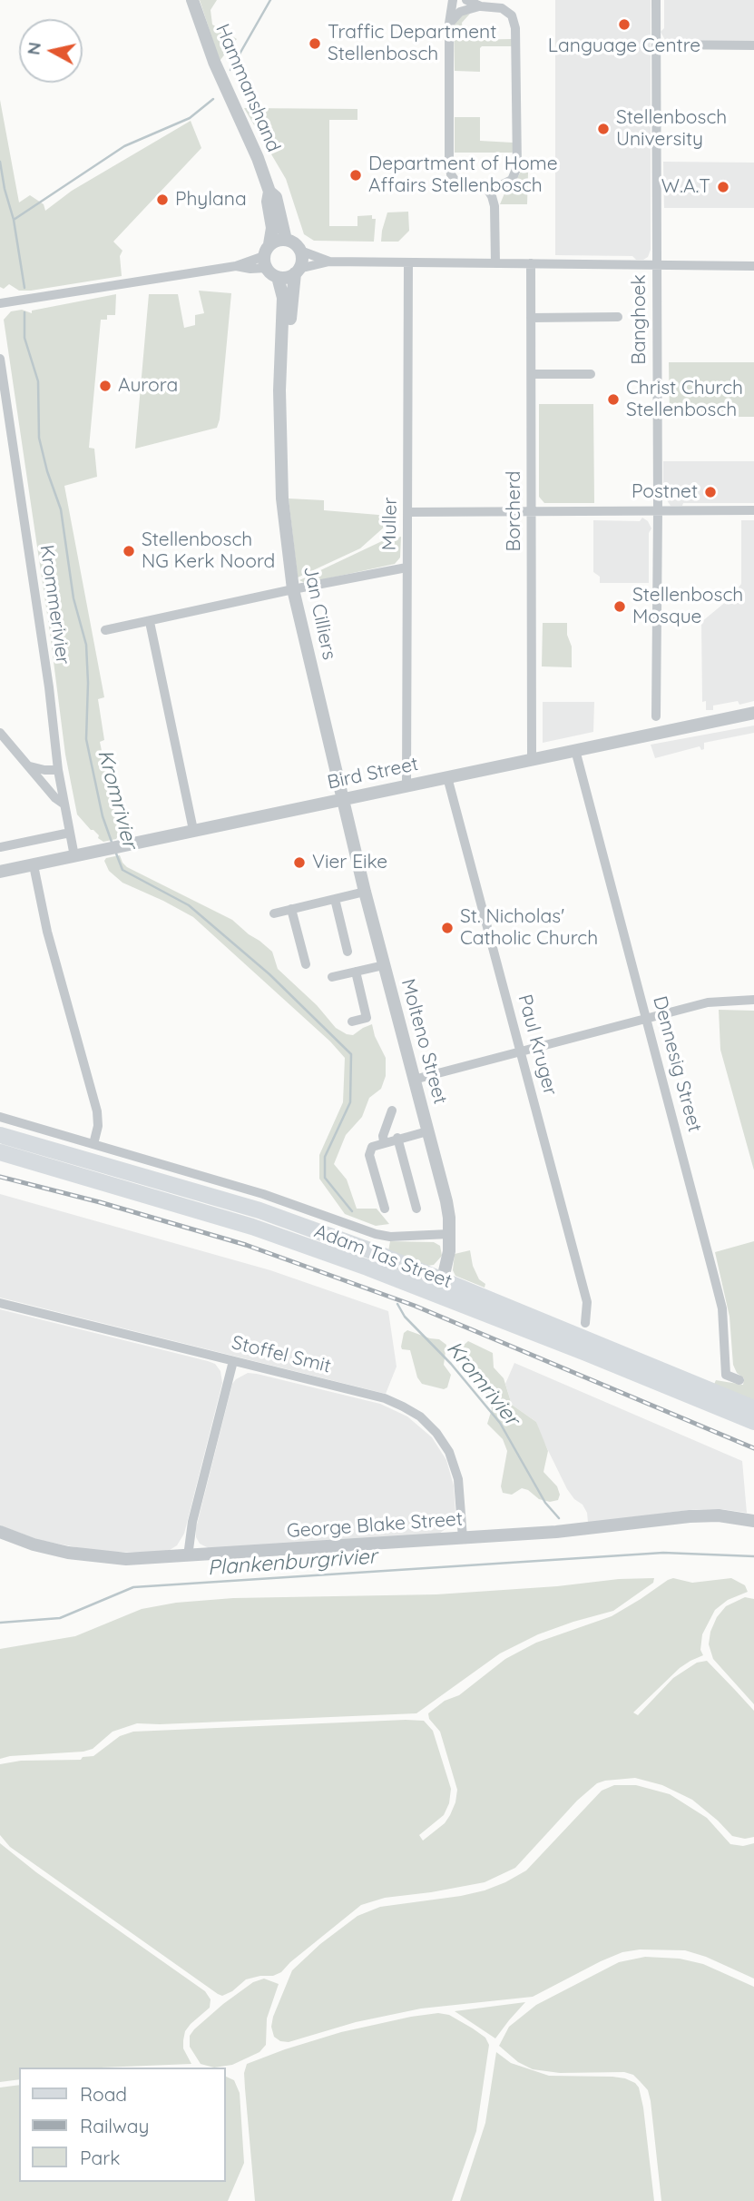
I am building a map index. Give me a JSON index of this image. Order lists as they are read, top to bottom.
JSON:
{
  "streets": {
    "main road": ["Adam Tas Street"],
    "street": [
      "Hammanshand",
      "Banghoek",
      "Borcherd",
      "Muller",
      "Krommerivier",
      "Jan Cilliers",
      "Bird Street",
      "Molteno Street",
      "Paul Kruger",
      "Dennesig Street",
      "Stoffel Smit",
      "George Blake Street"
    ]
  },
  "crossings": [
    ["Hammanshand", "Jan Cilliers"],
    ["Borcherd", "Bird Street"],
    ["Muller", "Bird Street"],
    ["Krommerivier", "Bird Street"],
    ["Jan Cilliers", "Bird Street"],
    ["Jan Cilliers", "Molteno Street"],
    ["Bird Street", "Molteno Street"],
    ["Bird Street", "Paul Kruger"],
    ["Bird Street", "Dennesig Street"],
    ["Molteno Street", "Adam Tas Street"],
    ["Stoffel Smit", "George Blake Street"]
  ],
  "water": ["Kromrivier", "Plankenburgrivier"],
  "places": [
    "Language Centre",
    "Traffic Department Stellenbosch",
    "Stellenbosch University",
    "Department of Home Affairs Stellenbosch",
    "W.A.T",
    "Phylana",
    "Aurora",
    "Christ Church Stellenbosch",
    "Postnet",
    "Stellenbosch NG Kerk Noord",
    "Stellenbosch Mosque",
    "Vier Eike",
    "St. Nicholas' Catholic Church"
  ],
  "legend": ["Road", "Railway", "Park"],
  "north": "left"
}
